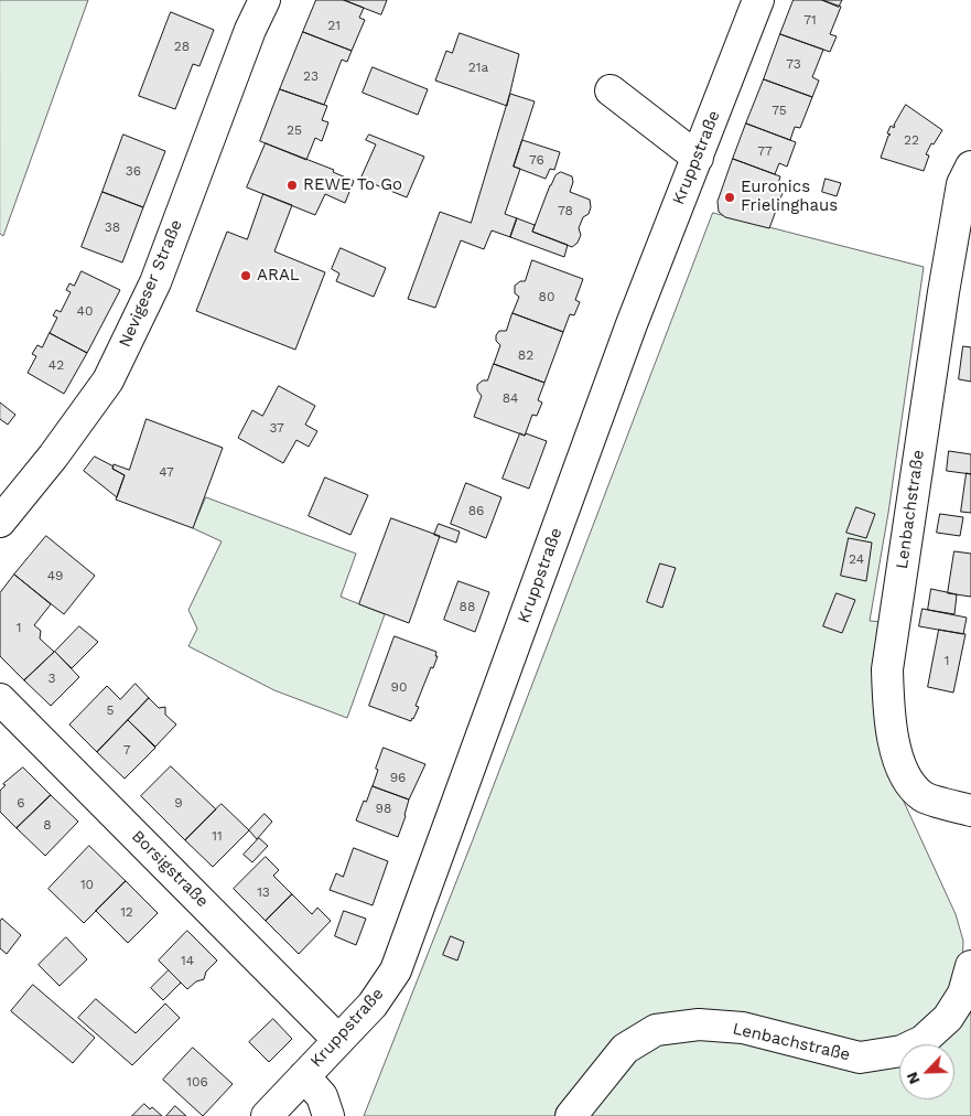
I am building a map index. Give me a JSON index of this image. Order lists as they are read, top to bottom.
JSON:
{
  "streets": {
    "street": [
      "Kruppstraße",
      "Nevigeser Straße",
      "Lenbachstraße",
      "Borsigstraße"
    ]
  },
  "crossings": [
    ["Kruppstraße", "Borsigstraße"]
  ],
  "places": ["REWE To Go", "Euronics Frielinghaus", "ARAL"],
  "house_numbers": [
    "71",
    "21",
    "28",
    "73",
    "21a",
    "23",
    "75",
    "25",
    "22",
    "77",
    "76",
    "36",
    "78",
    "38",
    "80",
    "40",
    "82",
    "42",
    "84",
    "37",
    "47",
    "86",
    "24",
    "49",
    "88",
    "1",
    "1",
    "3",
    "90",
    "5",
    "7",
    "96",
    "6",
    "9",
    "98",
    "8",
    "11",
    "10",
    "13",
    "12",
    "14",
    "106"
  ],
  "north": "bottom left"
}
